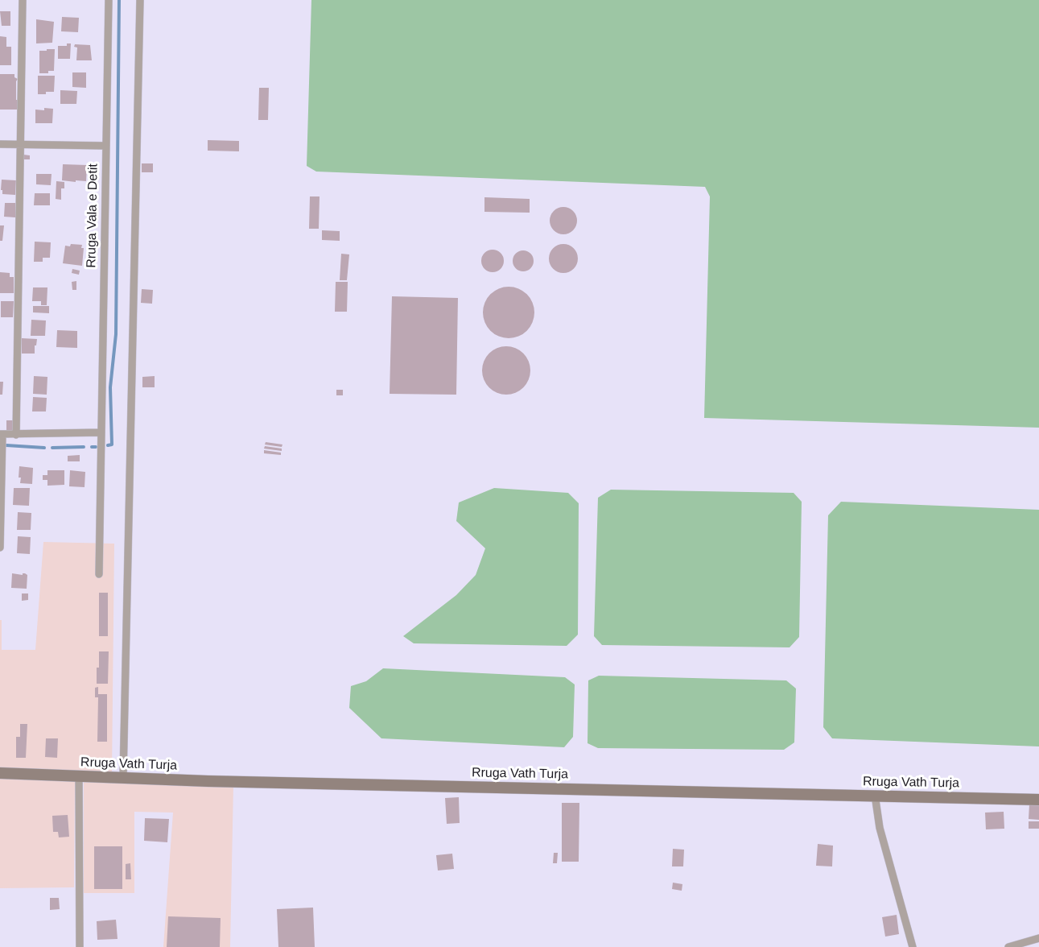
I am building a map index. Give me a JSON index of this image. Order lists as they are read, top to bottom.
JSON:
{
  "streets": {
    "street": ["Rruga Vala e Detit", "Rruga Vath Turja"]
  }
}
